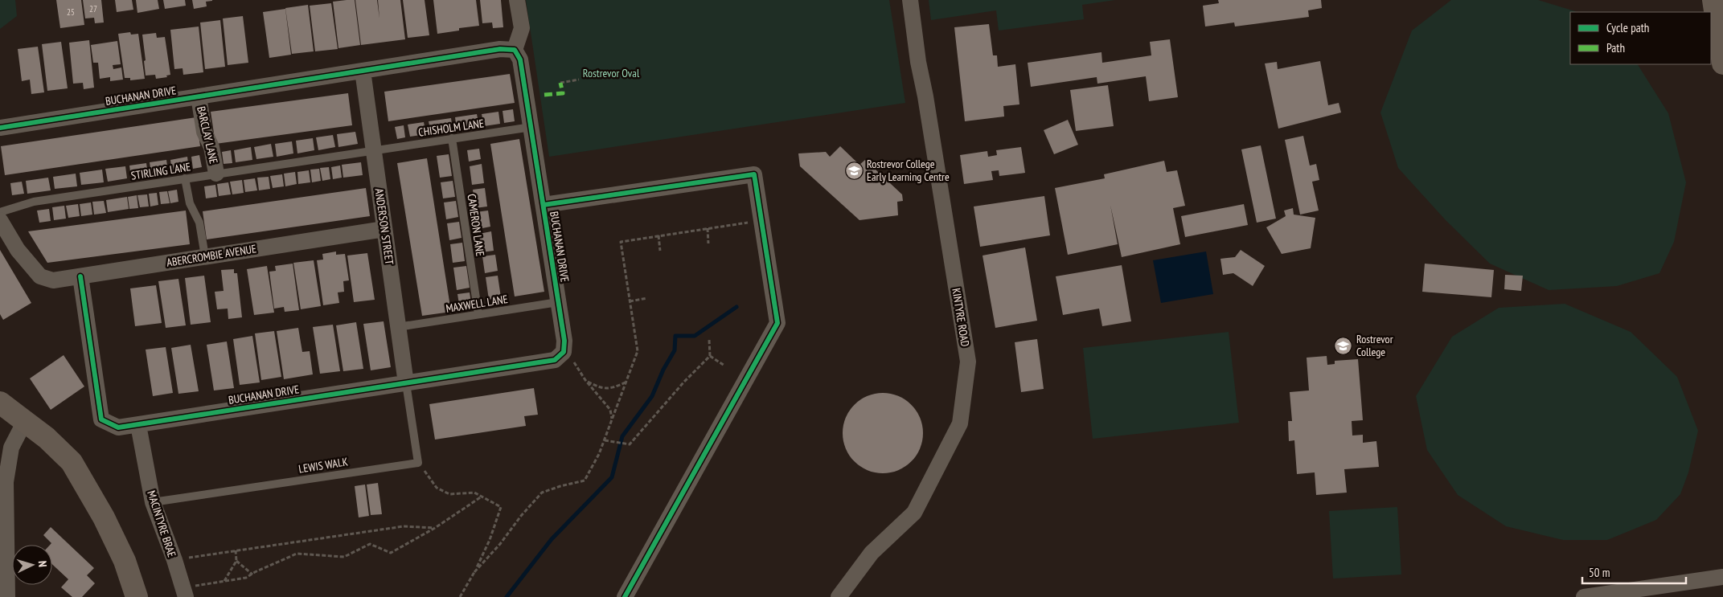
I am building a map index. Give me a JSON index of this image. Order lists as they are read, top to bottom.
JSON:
{
  "streets": {
    "street": [
      "BUCHANAN DRIVE",
      "BARCLAY LANE",
      "ANDERSON STREET",
      "ABERCROMBIE AVENUE",
      "KINTYRE ROAD",
      "MACINTYRE BRAE"
    ],
    "lane": [
      "CHISHOLM LANE",
      "STIRLING LANE",
      "CAMERON LANE",
      "MAXWELL LANE",
      "LEWIS WALK"
    ]
  },
  "crossings": [
    ["BUCHANAN DRIVE", "CHISHOLM LANE"],
    ["BUCHANAN DRIVE", "BARCLAY LANE"],
    ["BUCHANAN DRIVE", "ANDERSON STREET"],
    ["BUCHANAN DRIVE", "ABERCROMBIE AVENUE"],
    ["BUCHANAN DRIVE", "MAXWELL LANE"],
    ["BUCHANAN DRIVE", "MACINTYRE BRAE"],
    ["CHISHOLM LANE", "STIRLING LANE"],
    ["CHISHOLM LANE", "CAMERON LANE"],
    ["CHISHOLM LANE", "ANDERSON STREET"],
    ["BARCLAY LANE", "STIRLING LANE"],
    ["STIRLING LANE", "ANDERSON STREET"],
    ["CAMERON LANE", "MAXWELL LANE"],
    ["ANDERSON STREET", "ABERCROMBIE AVENUE"],
    ["ANDERSON STREET", "MAXWELL LANE"],
    ["LEWIS WALK", "MACINTYRE BRAE"]
  ],
  "parks": ["Rostrevor Oval"],
  "places": {
    "school or university": ["Rostrevor College Early Learning Centre", "Rostrevor College"]
  },
  "house_numbers": ["27", "25"],
  "legend": ["Cycle path", "Path"],
  "scale_bar": "50 m",
  "north": "right"
}
